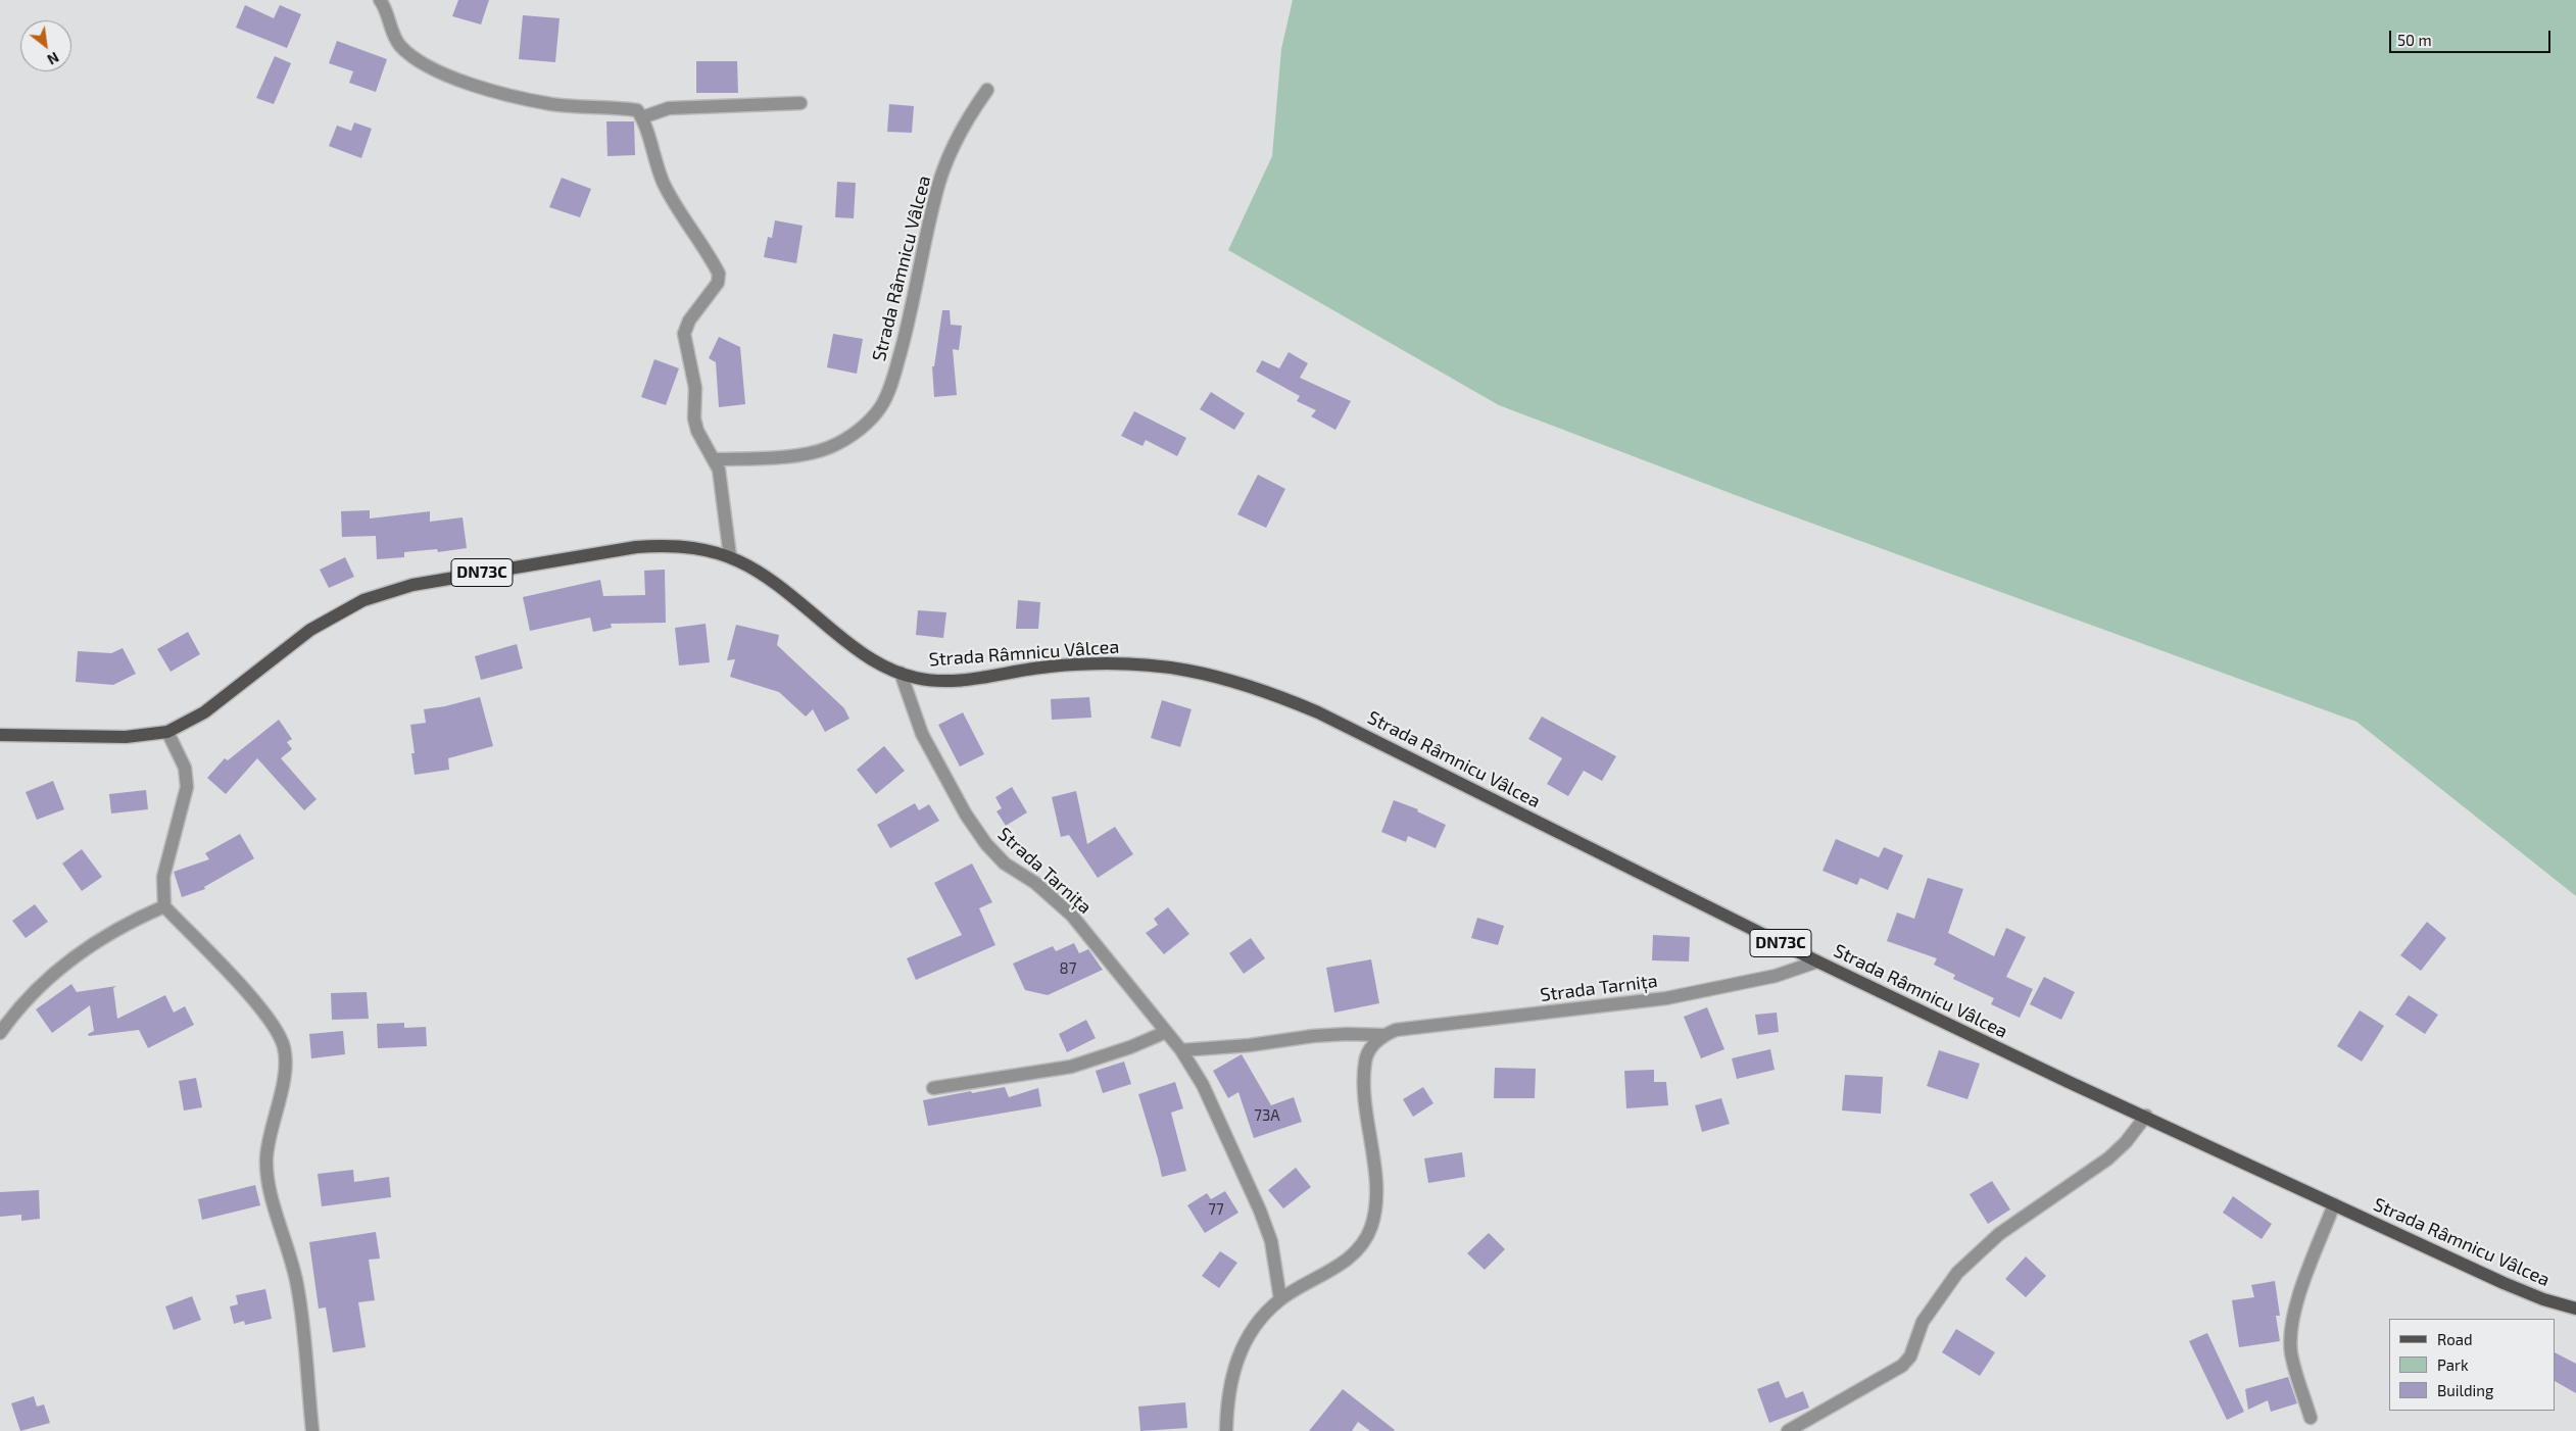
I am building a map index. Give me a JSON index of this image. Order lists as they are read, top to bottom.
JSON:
{
  "streets": {
    "main road": ["Strada Râmnicu Vâlcea", "DN73C"],
    "street": ["Strada Tarnița"]
  },
  "crossings": [
    ["Strada Râmnicu Vâlcea", "Strada Tarnița"]
  ],
  "house_numbers": ["87", "73A", "77"],
  "legend": ["Road", "Park", "Building"],
  "scale_bar": "50 m",
  "north": "bottom right"
}
